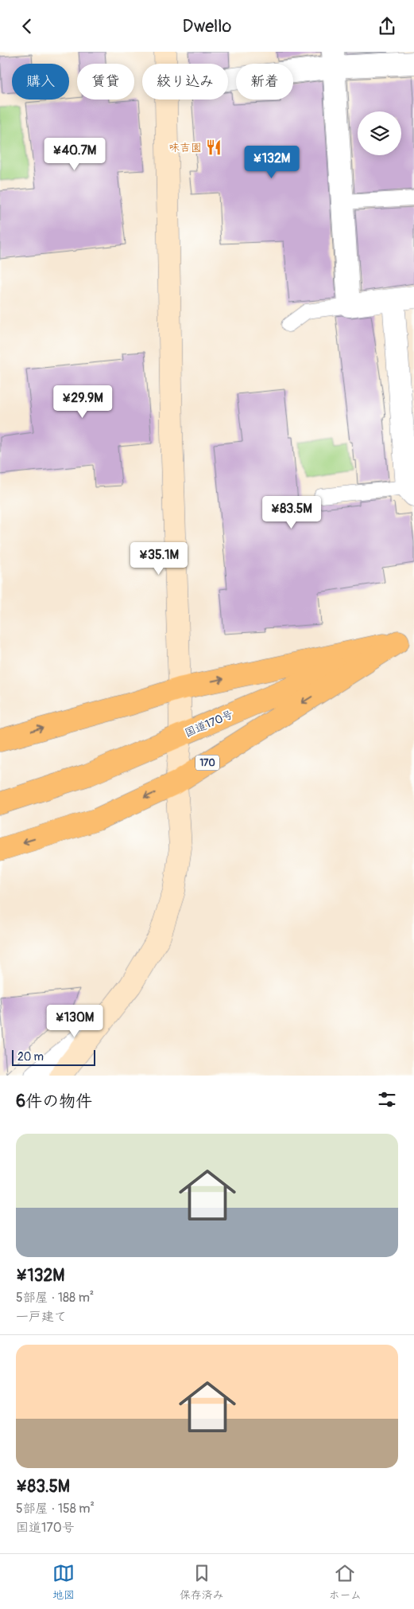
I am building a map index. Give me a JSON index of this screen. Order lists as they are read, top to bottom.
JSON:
{
  "streets": {
    "highway": ["国道170号", "170"]
  },
  "crossings": [
    ["国道170号", "170"]
  ],
  "places": {
    "restaurant": ["味吉園"]
  },
  "scale_bar": "20 m",
  "page": {
    "header": "Dwello",
    "chip": [
      "購入",
      "賃貸",
      "絞り込み",
      "新着"
    ],
    "price": [
      "¥40.7M",
      "¥132M",
      "¥29.9M",
      "¥83.5M",
      "¥35.1M",
      "¥130M"
    ],
    "scale": "20 m",
    "heading": "6件の物件",
    "list": [
      {
        "name": "¥132M",
        "note": "5部屋 · 188 m² · 一戸建て"
      },
      {
        "name": "¥83.5M",
        "note": "5部屋 · 158 m² · 国道170号"
      }
    ],
    "tabs": ["地図", "保存済み", "ホーム"]
  }
}
